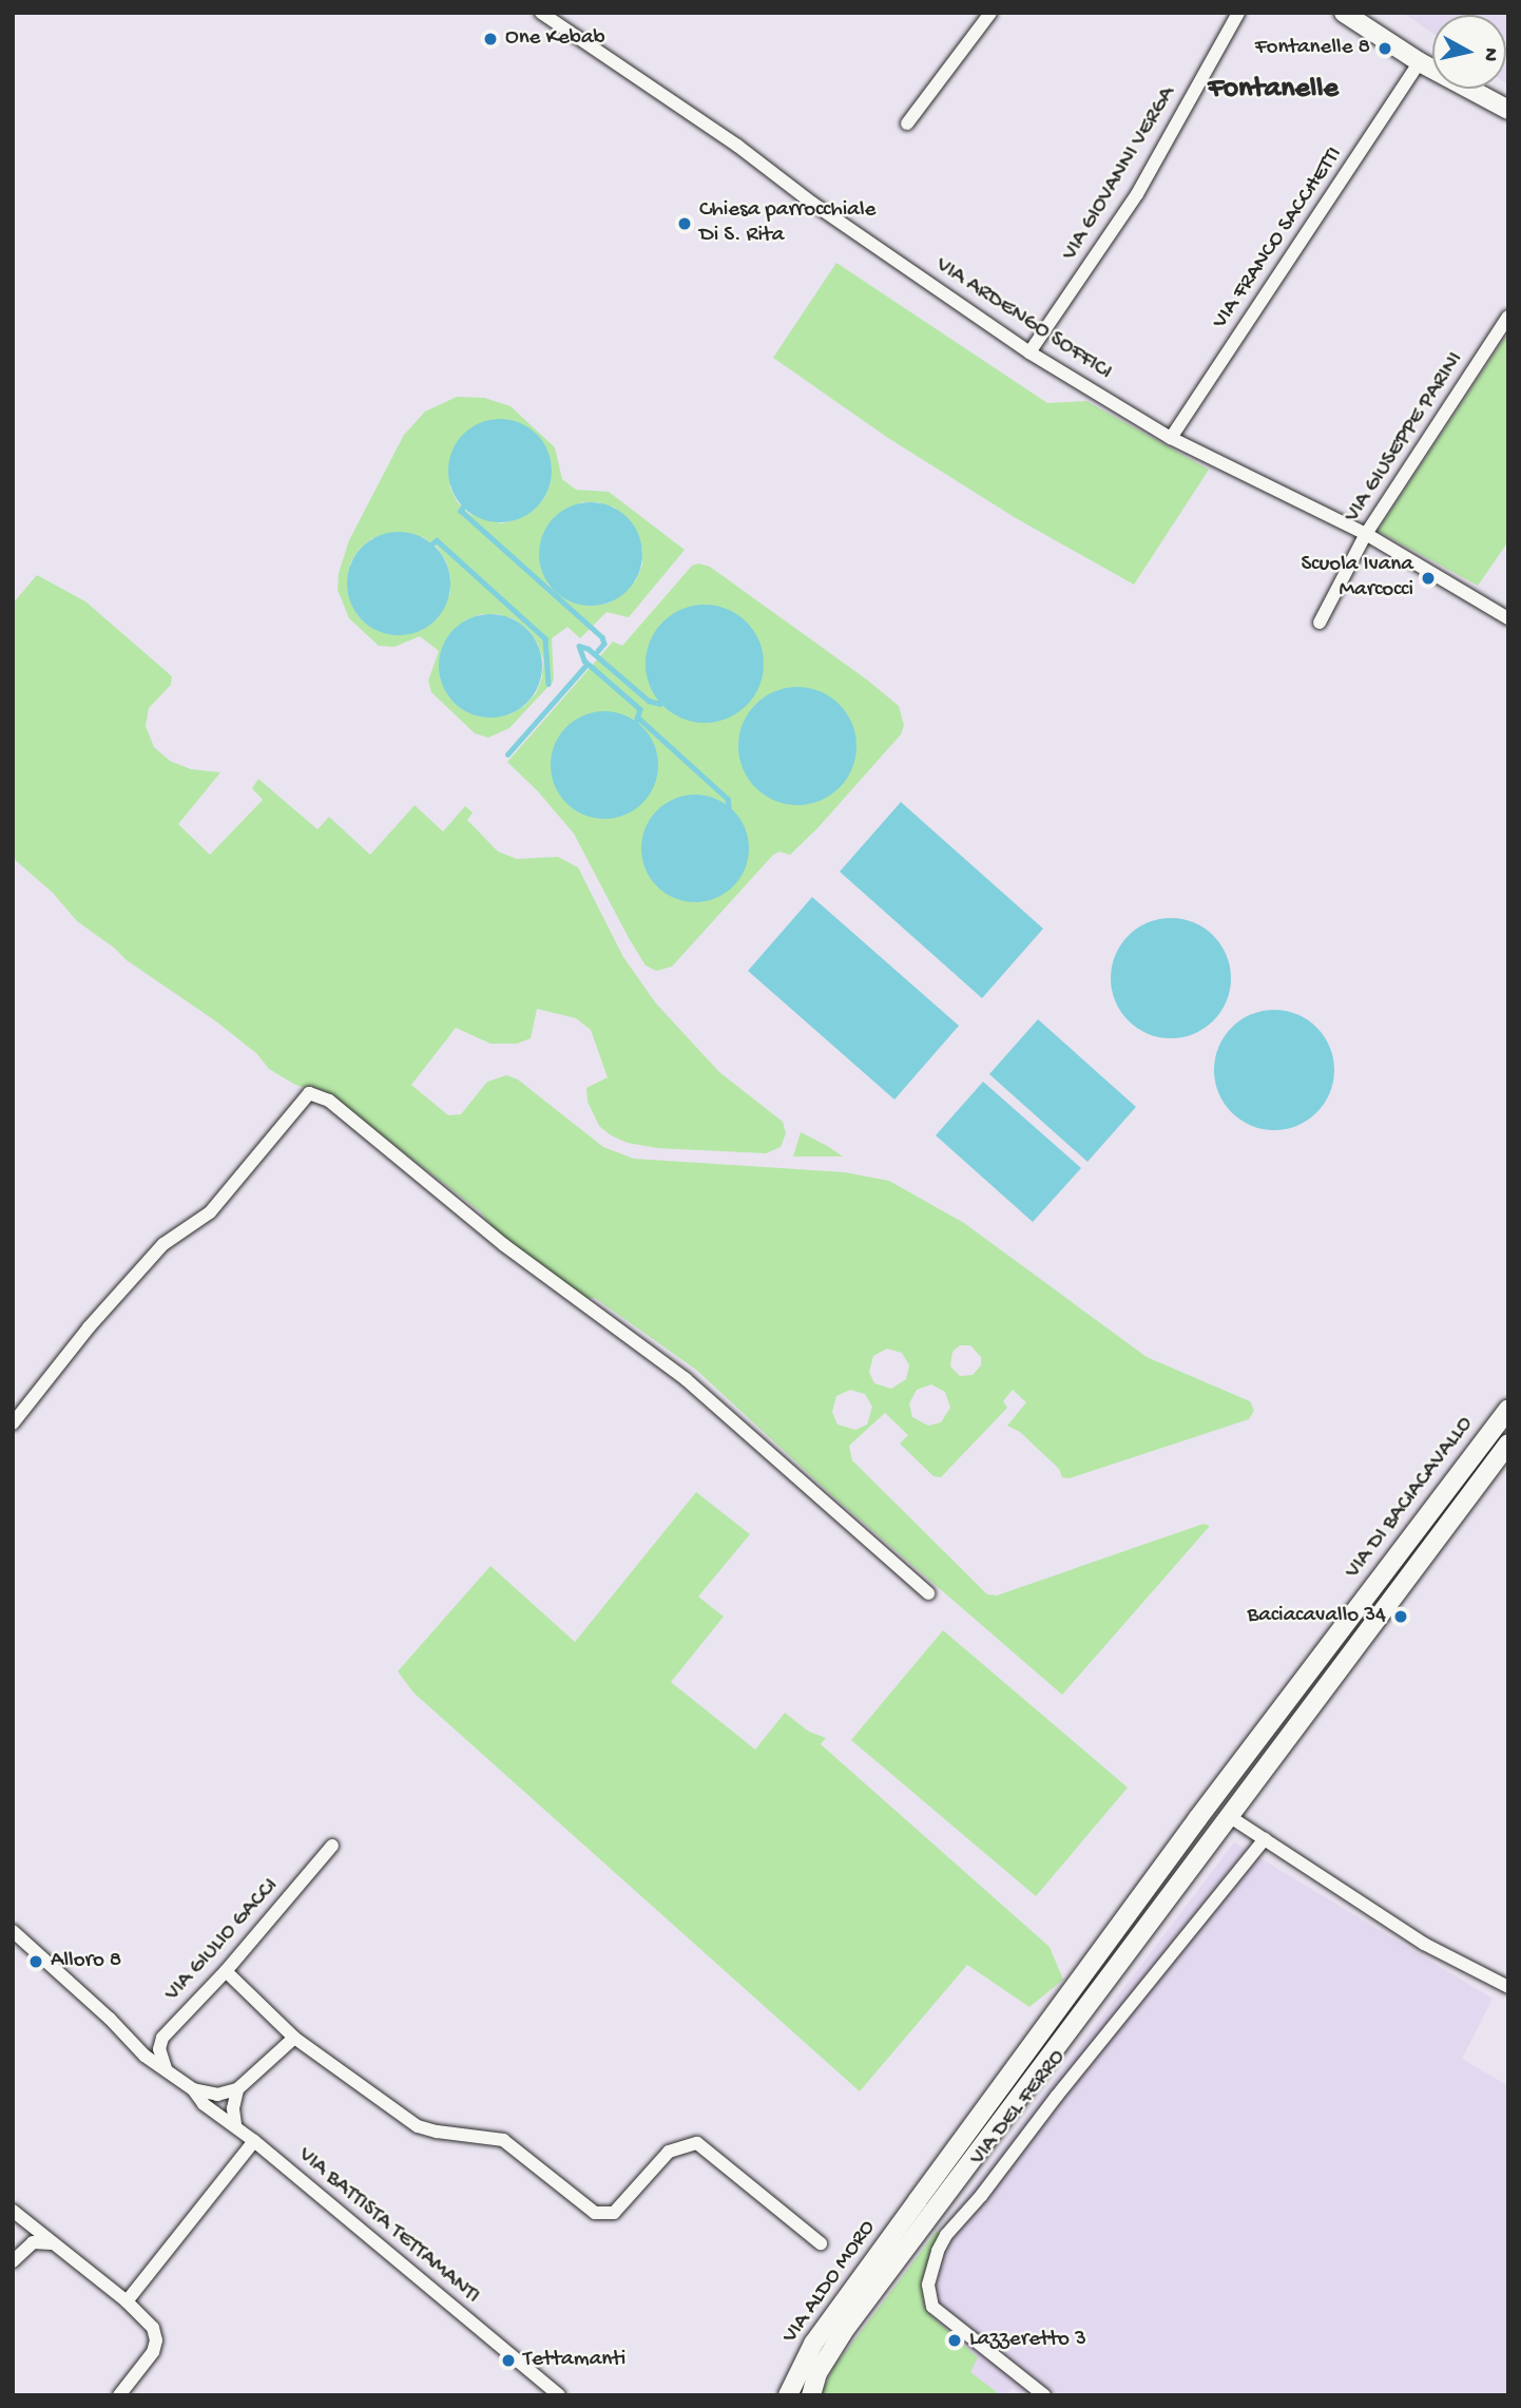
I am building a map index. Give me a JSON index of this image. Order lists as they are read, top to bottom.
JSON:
{
  "streets": {
    "main road": ["VIA DI BACIACAVALLO", "VIA DEL FERRO", "VIA ALDO MORO"],
    "street": [
      "VIA GIOVANNI VERGA",
      "VIA FRANCO SACCHETTI",
      "VIA ARDENGO SOFFICI",
      "VIA GIUSEPPE PARINI",
      "VIA GIULIO GACCI",
      "VIA BATTISTA TETTAMANTI"
    ]
  },
  "crossings": [
    ["VIA GIOVANNI VERGA", "VIA ARDENGO SOFFICI"],
    ["VIA FRANCO SACCHETTI", "VIA ARDENGO SOFFICI"],
    ["VIA ARDENGO SOFFICI", "VIA GIUSEPPE PARINI"],
    ["VIA DI BACIACAVALLO", "VIA DEL FERRO"],
    ["VIA GIULIO GACCI", "VIA BATTISTA TETTAMANTI"],
    ["VIA DEL FERRO", "VIA ALDO MORO"]
  ],
  "districts": ["Fontanelle"],
  "places": [
    "One Kebab",
    "Fontanelle 8",
    "Chiesa parrocchiale Di S. Rita",
    "Scuola Ivana Marcocci",
    "Baciacavallo 34",
    "Alloro 8",
    "Lazzeretto 3",
    "Tettamanti"
  ],
  "north": "right"
}
